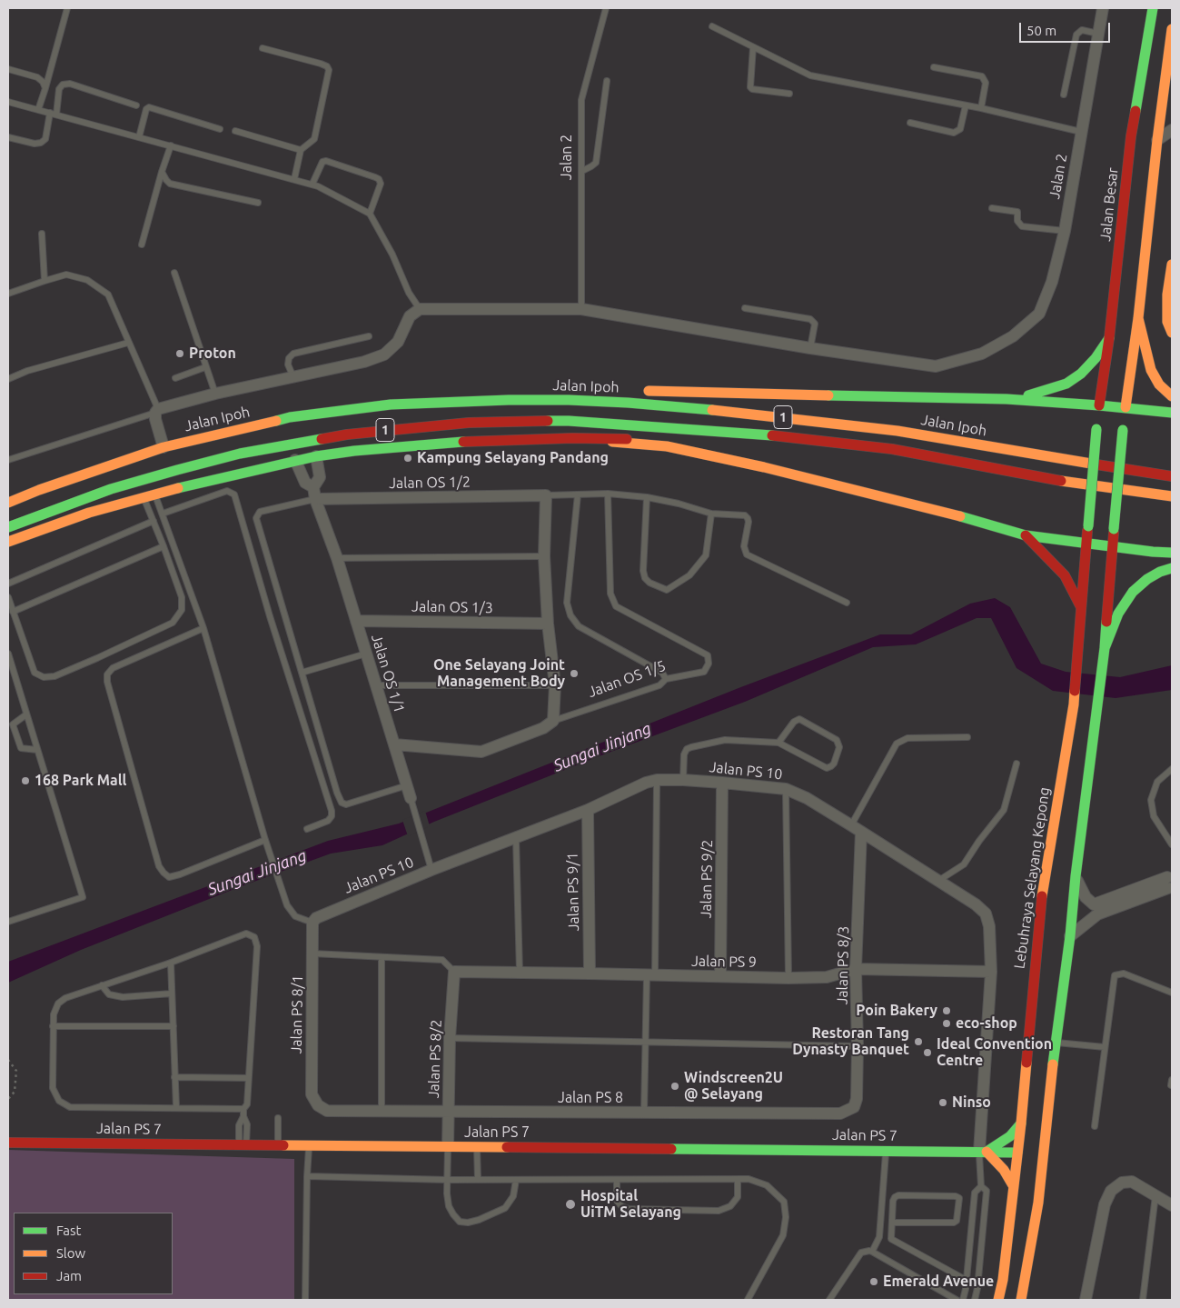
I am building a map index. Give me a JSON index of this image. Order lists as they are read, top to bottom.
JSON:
{
  "streets": {
    "main road": [
      "Jalan Besar",
      "Jalan Ipoh",
      "1",
      "Lebuhraya Selayang Kepong",
      "Jalan PS 7"
    ],
    "street": [
      "Jalan 2",
      "Jalan OS 1/2",
      "Jalan OS 1/3",
      "Jalan OS 1/1",
      "Jalan PS 10",
      "Jalan PS 9/2",
      "Jalan PS 9/1",
      "Jalan PS 9",
      "Jalan PS 8/3",
      "Jalan PS 8/1",
      "Jalan PS 8/2",
      "Jalan PS 8"
    ],
    "lane": ["Jalan OS 1/5"]
  },
  "crossings": [
    ["Jalan Besar", "Lebuhraya Selayang Kepong"],
    ["Jalan OS 1/2", "Jalan OS 1/1"],
    ["Jalan OS 1/3", "Jalan OS 1/1"],
    ["Jalan OS 1/1", "Jalan PS 10"],
    ["Jalan PS 10", "Jalan PS 9/2"],
    ["Jalan PS 10", "Jalan PS 9/1"],
    ["Jalan PS 10", "Jalan PS 9"],
    ["Jalan PS 10", "Jalan PS 8/3"],
    ["Jalan PS 10", "Jalan PS 8/1"],
    ["Jalan PS 10", "Jalan PS 7"],
    ["Lebuhraya Selayang Kepong", "Jalan PS 7"],
    ["Jalan PS 9/2", "Jalan PS 9"],
    ["Jalan PS 9/1", "Jalan PS 9"],
    ["Jalan PS 9", "Jalan PS 8/3"],
    ["Jalan PS 9", "Jalan PS 8/2"],
    ["Jalan PS 8/3", "Jalan PS 8"],
    ["Jalan PS 8/1", "Jalan PS 8"],
    ["Jalan PS 8/2", "Jalan PS 8"],
    ["Jalan PS 8/2", "Jalan PS 7"]
  ],
  "water": ["Sungai Jinjang"],
  "places": [
    "Proton",
    "Kampung Selayang Pandang",
    "One Selayang Joint Management Body",
    "168 Park Mall",
    "Poin Bakery",
    "eco-shop",
    "Restoran Tang Dynasty Banquet",
    "Ideal Convention Centre",
    "Windscreen2U @ Selayang",
    "Ninso",
    "Hospital UiTM Selayang",
    "Emerald Avenue"
  ],
  "legend": ["Fast", "Slow", "Jam"],
  "scale_bar": "50 m"
}
